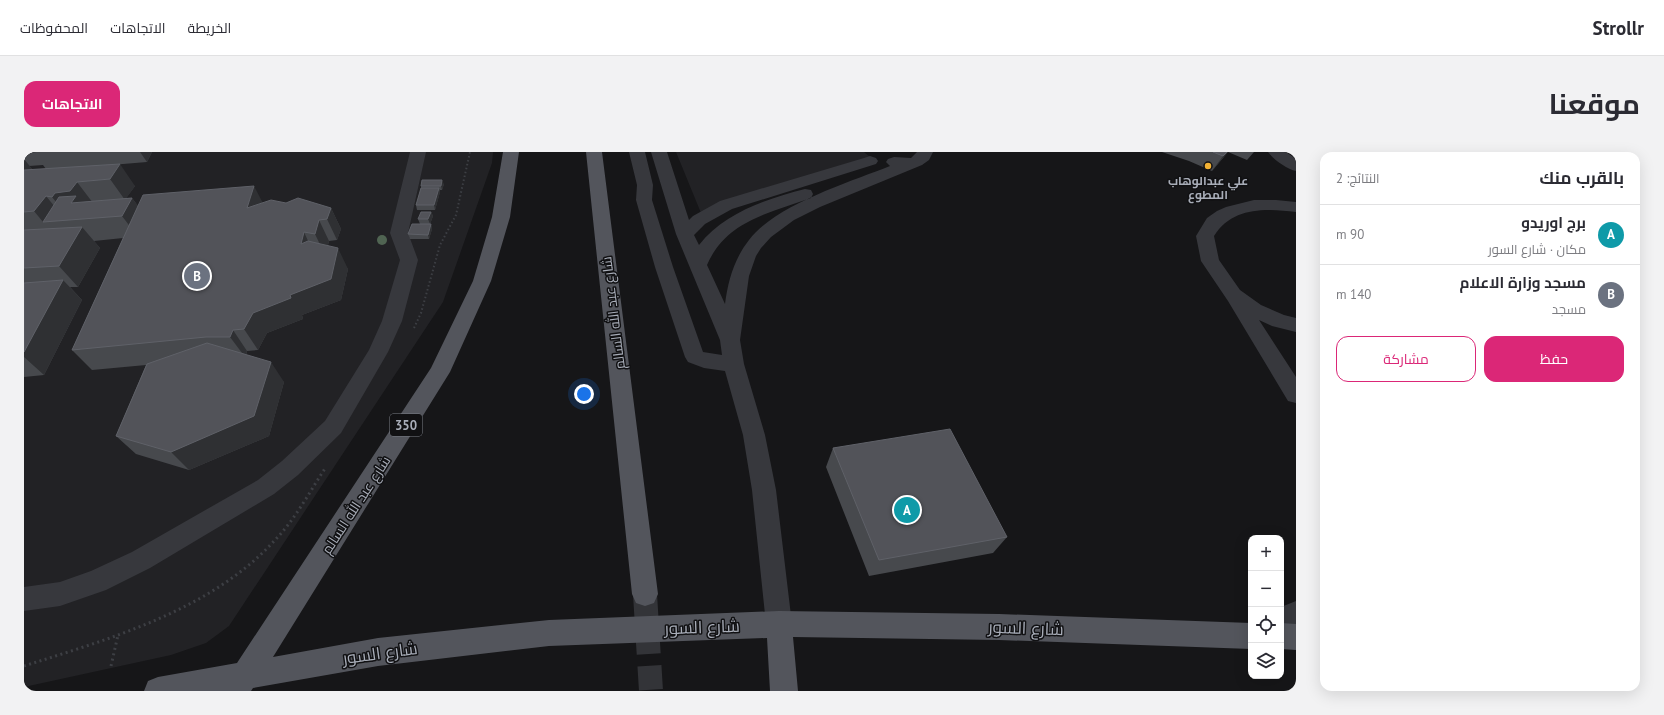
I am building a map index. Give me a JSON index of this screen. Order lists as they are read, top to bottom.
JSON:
{
  "streets": {
    "main road": ["شارع عبد الله السالم", "350", "شارع السور"]
  },
  "crossings": [
    ["شارع عبد الله السالم", "شارع السور"]
  ],
  "places": ["علي عبدالوهاب المطوع"],
  "page": {
    "header": "Strollr",
    "nav": ["الخريطة", "الاتجاهات", "المحفوظات"],
    "title": "موقعنا",
    "buttons": [
      "الاتجاهات",
      ["حفظ", "مشاركة"]
    ],
    "heading": ["بالقرب منك", "النتائج: 2"],
    "list": [
      {
        "mark": "A",
        "name": "برج اوريدو",
        "note": "مكان · شارع السور",
        "value": "90 m"
      },
      {
        "mark": "B",
        "name": "مسجد وزارة الاعلام",
        "note": "مسجد",
        "value": "140 m"
      }
    ],
    "pins": ["B", "A"],
    "map_buttons": ["+", "−"]
  }
}
